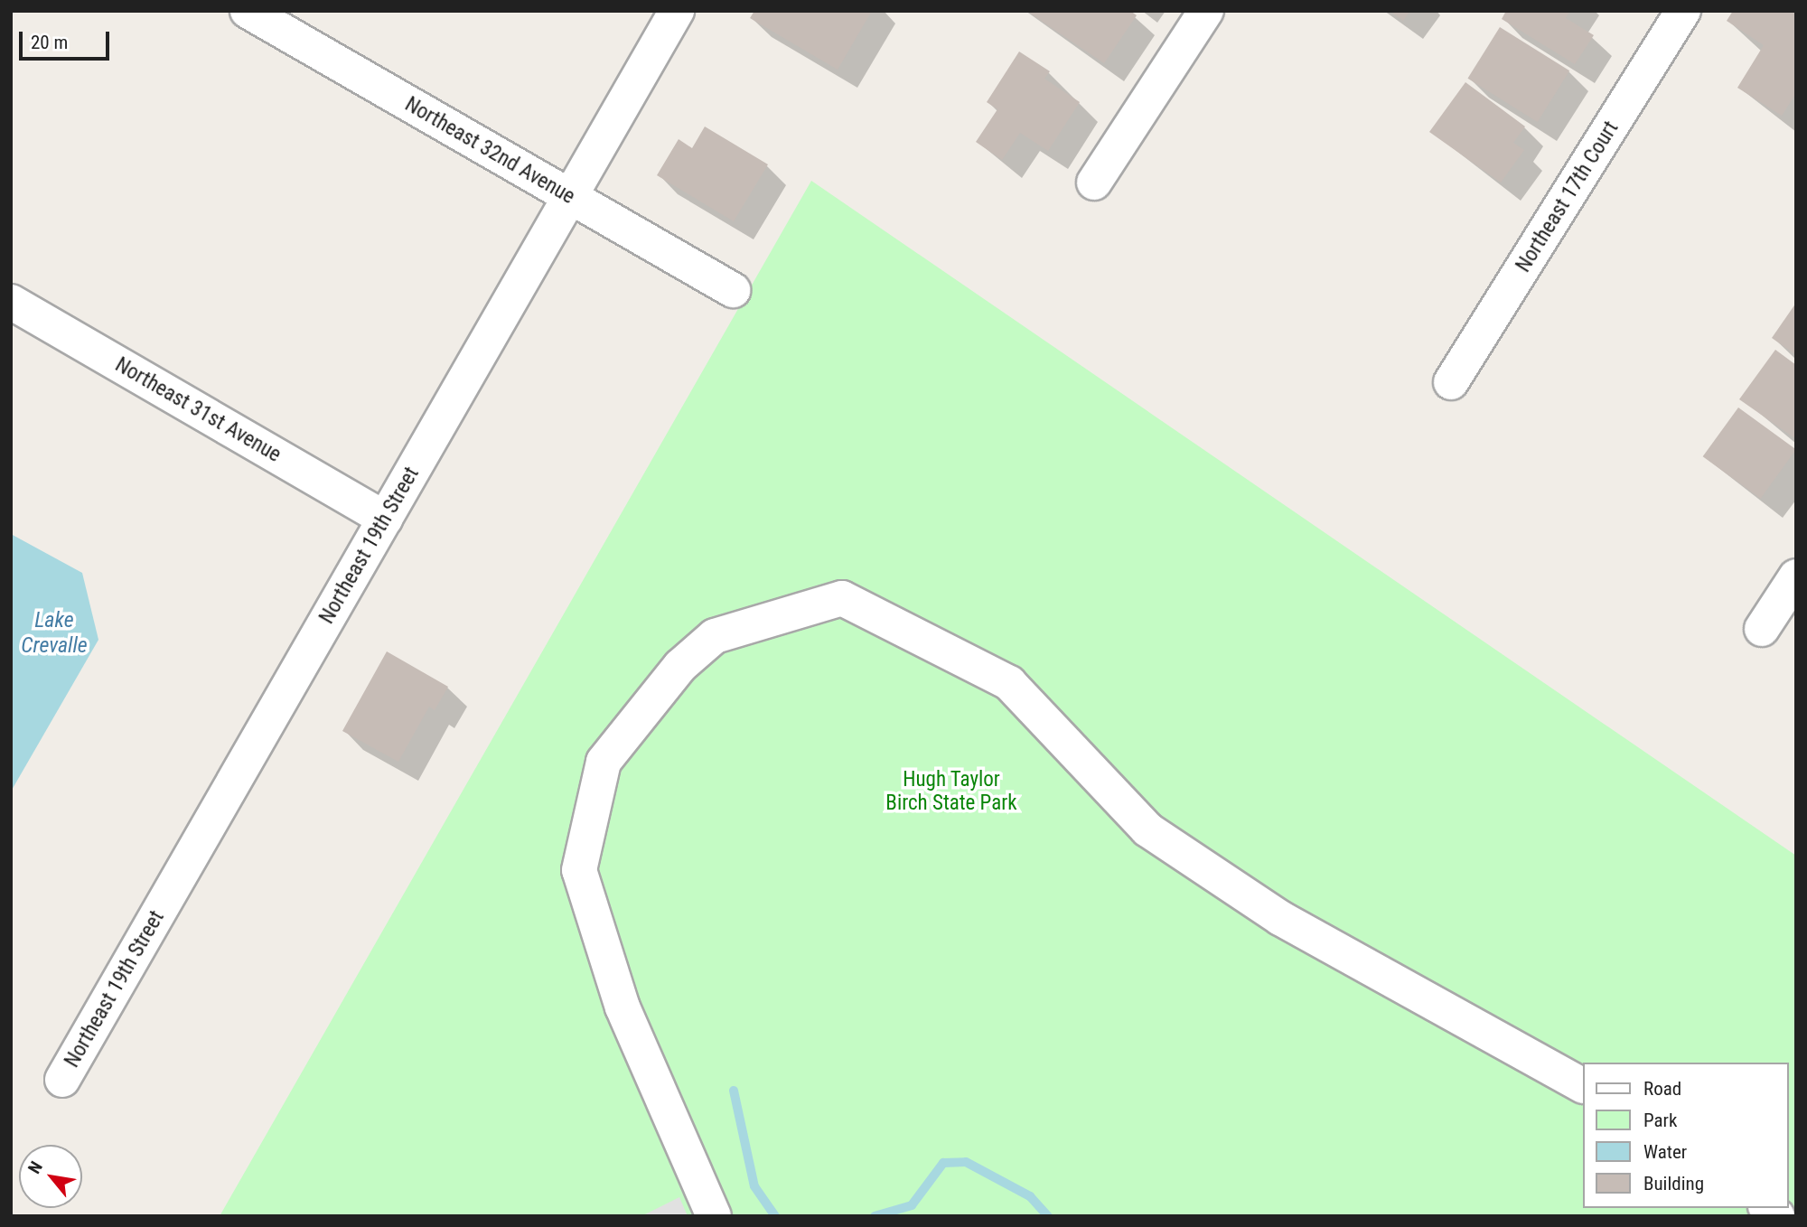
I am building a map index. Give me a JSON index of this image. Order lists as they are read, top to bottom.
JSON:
{
  "streets": {
    "street": [
      "Northeast 32nd Avenue",
      "Northeast 17th Court",
      "Northeast 31st Avenue",
      "Northeast 19th Street"
    ]
  },
  "crossings": [
    ["Northeast 32nd Avenue", "Northeast 19th Street"],
    ["Northeast 31st Avenue", "Northeast 19th Street"]
  ],
  "water": ["Lake Crevalle"],
  "parks": ["Hugh Taylor Birch State Park"],
  "legend": [
    "Road",
    "Park",
    "Water",
    "Building"
  ],
  "scale_bar": "20 m",
  "north": "top left"
}
